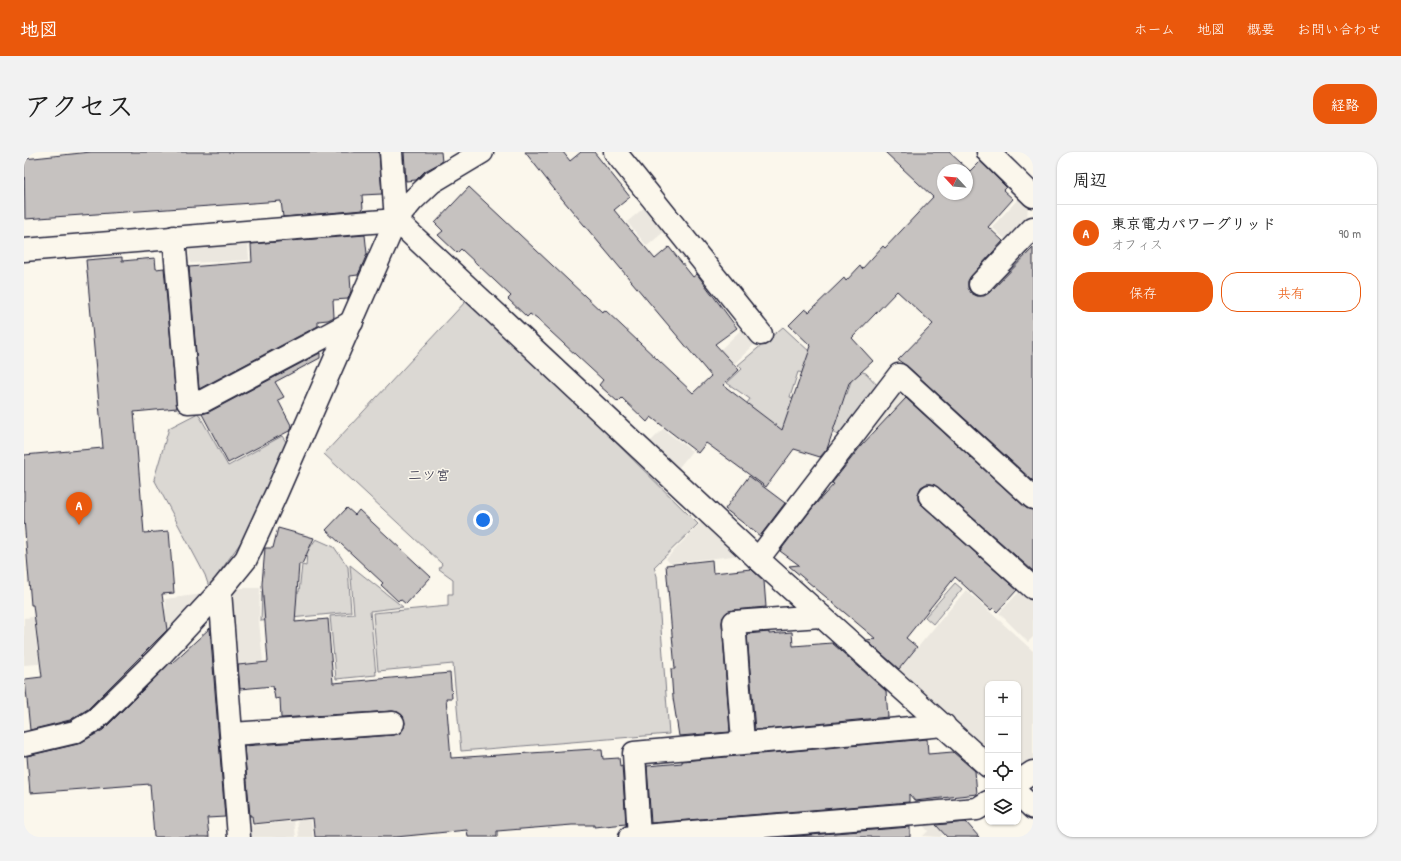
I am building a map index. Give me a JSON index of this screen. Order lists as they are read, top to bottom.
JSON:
{
  "districts": ["二ツ宮"],
  "north": "top left",
  "page": {
    "header": "地図",
    "nav": [
      "ホーム",
      "地図",
      "概要",
      "お問い合わせ"
    ],
    "title": "アクセス",
    "buttons": [
      "経路",
      ["保存", "共有"]
    ],
    "heading": "周辺",
    "list": [
      {
        "mark": "A",
        "name": "東京電力パワーグリッド",
        "note": "オフィス",
        "value": "90 m"
      }
    ],
    "pins": "A",
    "map_buttons": ["+", "−"]
  }
}
